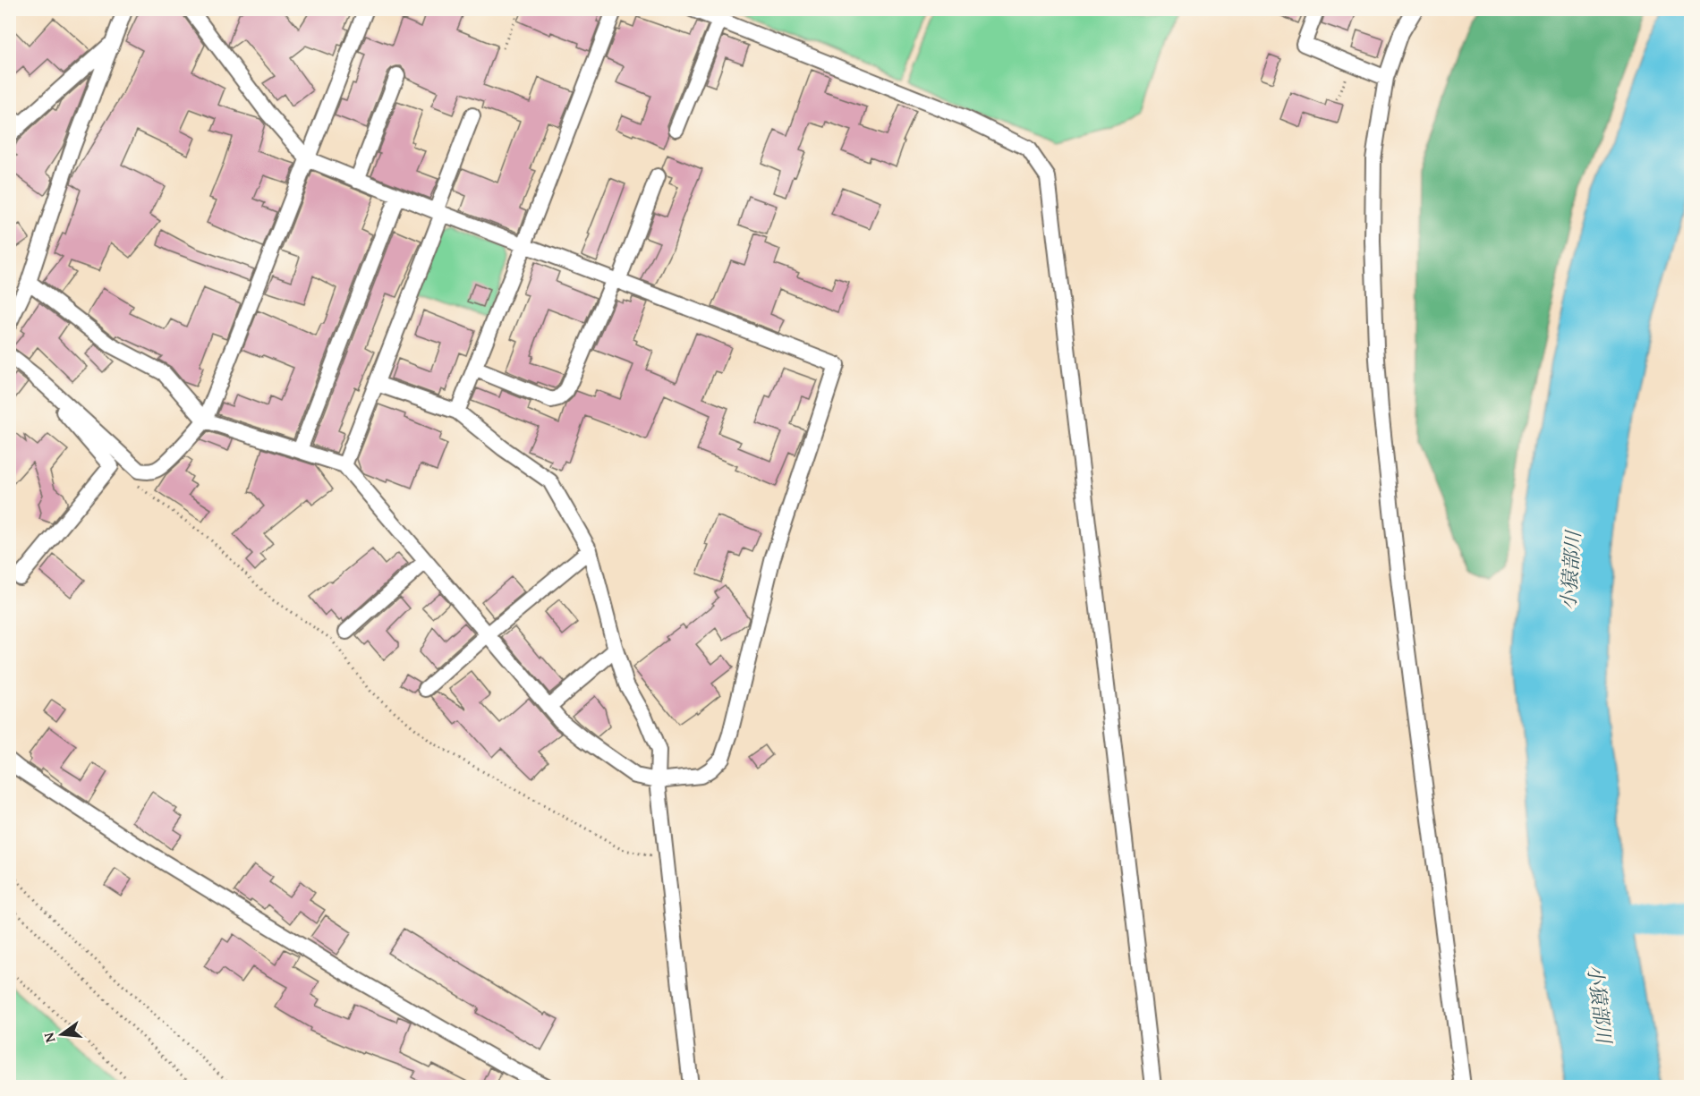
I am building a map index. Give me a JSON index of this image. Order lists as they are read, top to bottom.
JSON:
{
  "water": ["小猿部川"],
  "north": "left"
}
